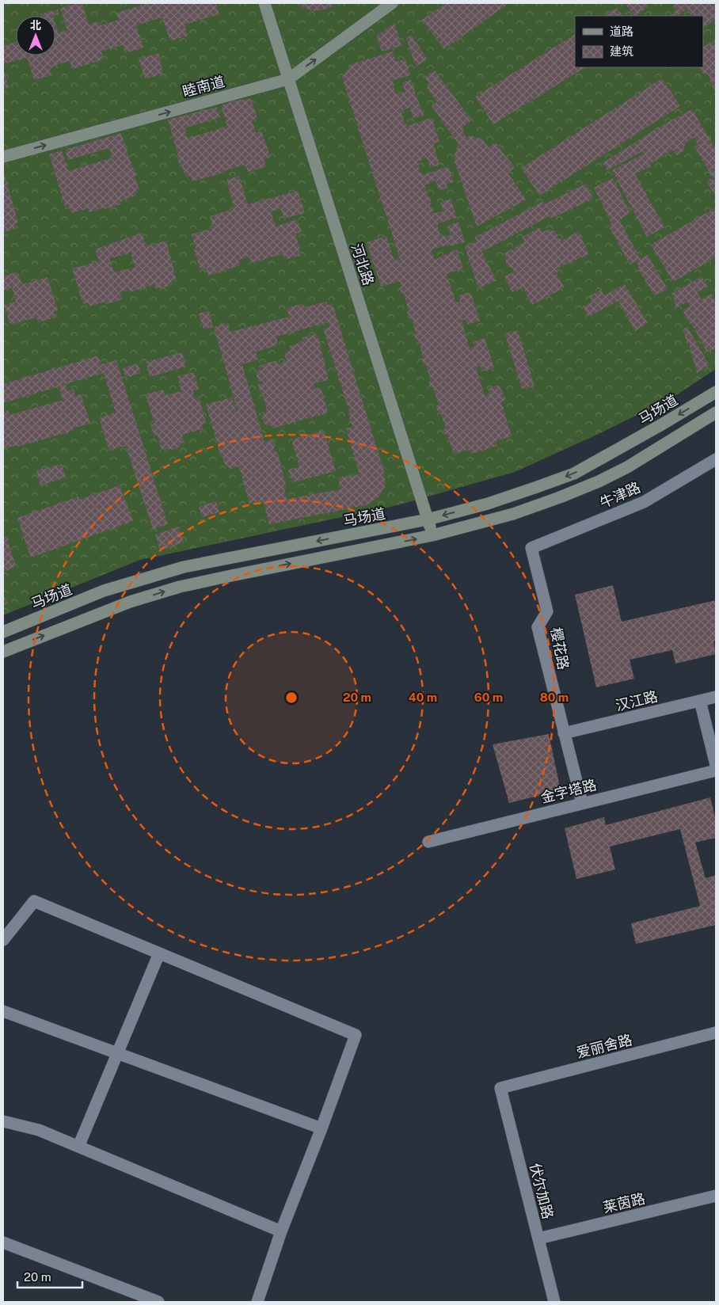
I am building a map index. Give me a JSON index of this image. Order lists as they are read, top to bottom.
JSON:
{
  "streets": {
    "main road": ["睦南道", "河北路", "马场道"],
    "street": [
      "牛津路",
      "樱花路",
      "汉江路",
      "金字塔路",
      "爱丽舍路",
      "伏尔加路",
      "莱茵路"
    ]
  },
  "crossings": [
    ["睦南道", "河北路"],
    ["河北路", "马场道"],
    ["牛津路", "樱花路"],
    ["樱花路", "汉江路"],
    ["樱花路", "金字塔路"],
    ["爱丽舍路", "伏尔加路"],
    ["伏尔加路", "莱茵路"]
  ],
  "one_way": ["睦南道"],
  "legend": ["道路", "建筑"],
  "scale_bar": "20 m",
  "north": "top",
  "rings": [
    "20 m",
    "40 m",
    "60 m",
    "80 m"
  ]
}
